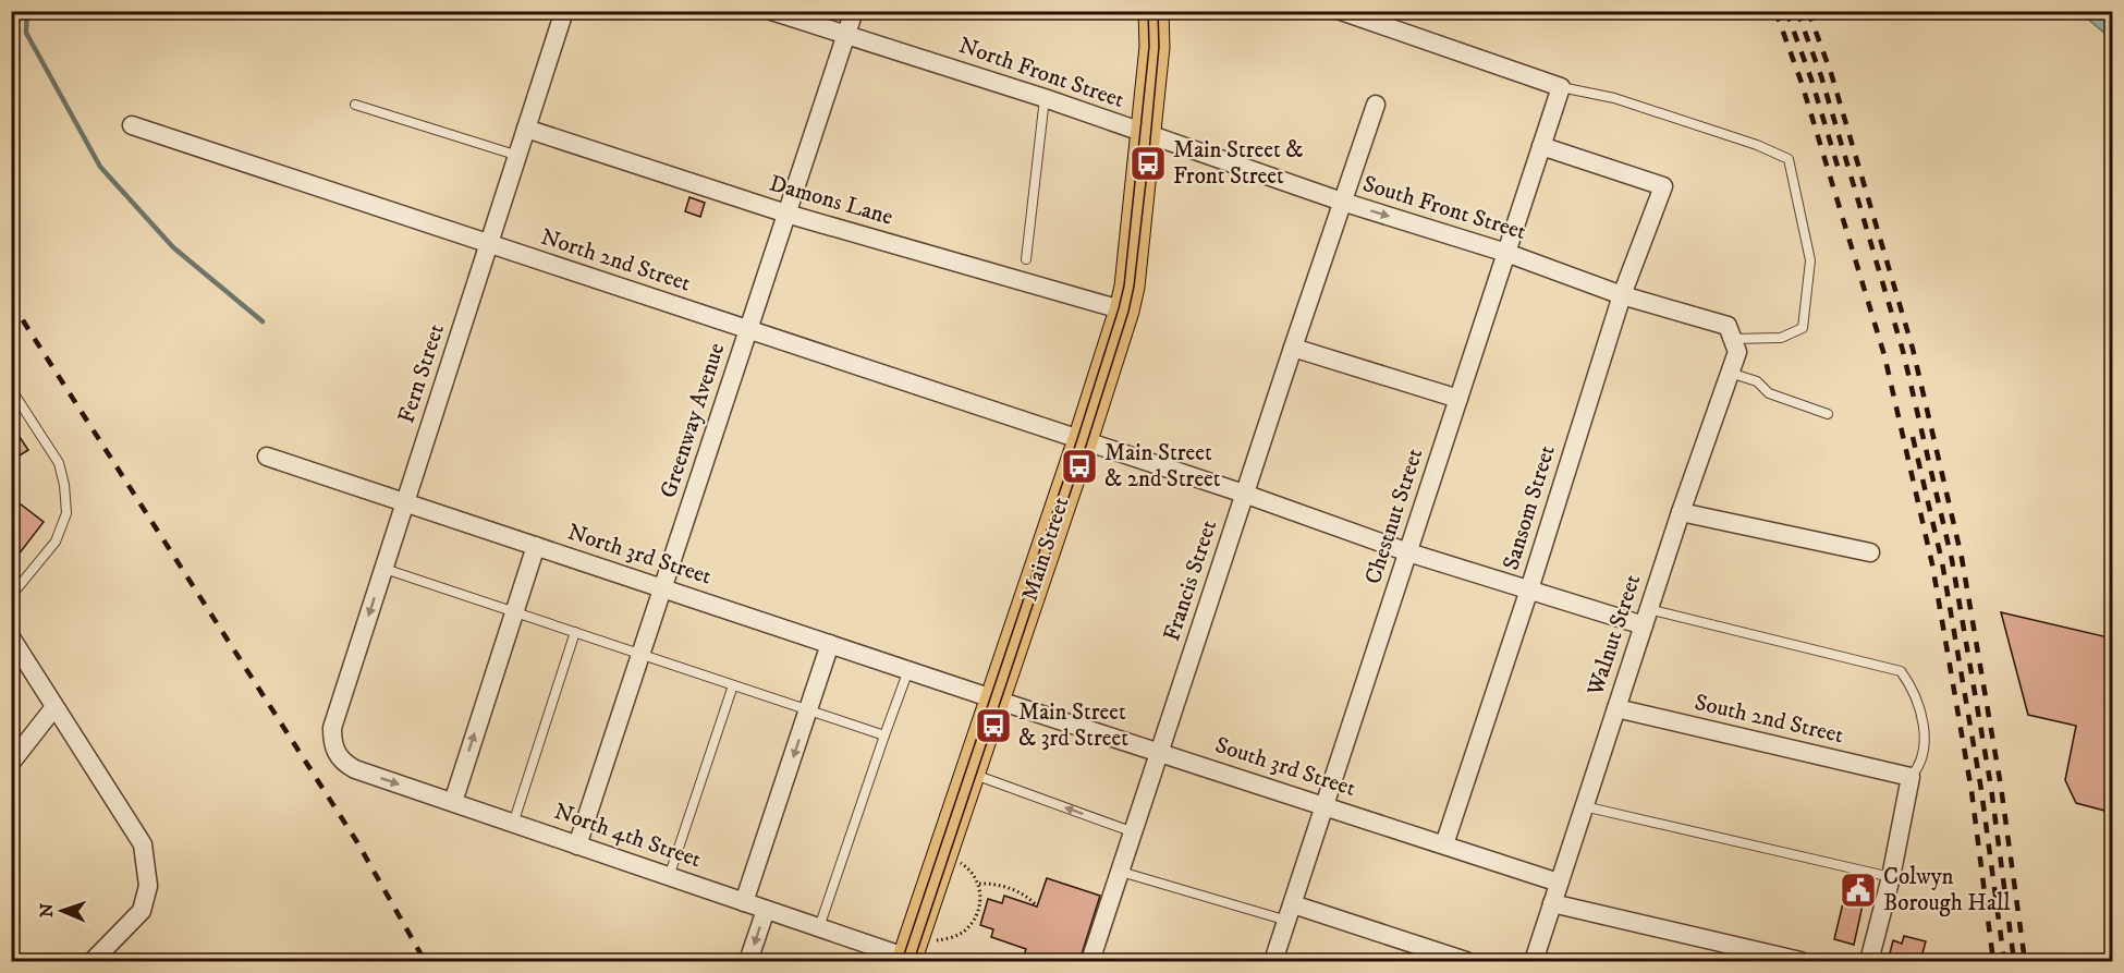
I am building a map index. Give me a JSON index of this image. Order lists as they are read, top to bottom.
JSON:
{
  "streets": {
    "main road": ["Main Street"],
    "street": [
      "North Front Street",
      "Damons Lane",
      "South Front Street",
      "North 2nd Street",
      "Fern Street",
      "Greenway Avenue",
      "Sansom Street",
      "Chestnut Street",
      "North 3rd Street",
      "Francis Street",
      "Walnut Street",
      "South 2nd Street",
      "South 3rd Street",
      "North 4th Street"
    ]
  },
  "crossings": [
    ["North Front Street", "South Front Street"],
    ["North Front Street", "Greenway Avenue"],
    ["North Front Street", "Main Street"],
    ["Damons Lane", "Fern Street"],
    ["Damons Lane", "Greenway Avenue"],
    ["Damons Lane", "Main Street"],
    ["South Front Street", "Sansom Street"],
    ["South Front Street", "Chestnut Street"],
    ["South Front Street", "Main Street"],
    ["South Front Street", "Francis Street"],
    ["South Front Street", "Walnut Street"],
    ["North 2nd Street", "Fern Street"],
    ["North 2nd Street", "Greenway Avenue"],
    ["North 2nd Street", "Main Street"],
    ["Fern Street", "North 3rd Street"],
    ["Fern Street", "North 4th Street"],
    ["Greenway Avenue", "North 3rd Street"],
    ["Greenway Avenue", "North 4th Street"],
    ["Sansom Street", "Chestnut Street"],
    ["Sansom Street", "South 3rd Street"],
    ["Chestnut Street", "South 3rd Street"],
    ["Main Street", "North 3rd Street"],
    ["Main Street", "South 3rd Street"],
    ["Main Street", "North 4th Street"],
    ["North 3rd Street", "South 3rd Street"],
    ["Francis Street", "South 3rd Street"],
    ["Walnut Street", "South 2nd Street"],
    ["Walnut Street", "South 3rd Street"]
  ],
  "places": {
    "bus stop": ["Main Street & Front Street", "Main Street & 2nd Street", "Main Street & 3rd Street"],
    "public building": ["Colwyn Borough Hall"]
  },
  "north": "left"
}
